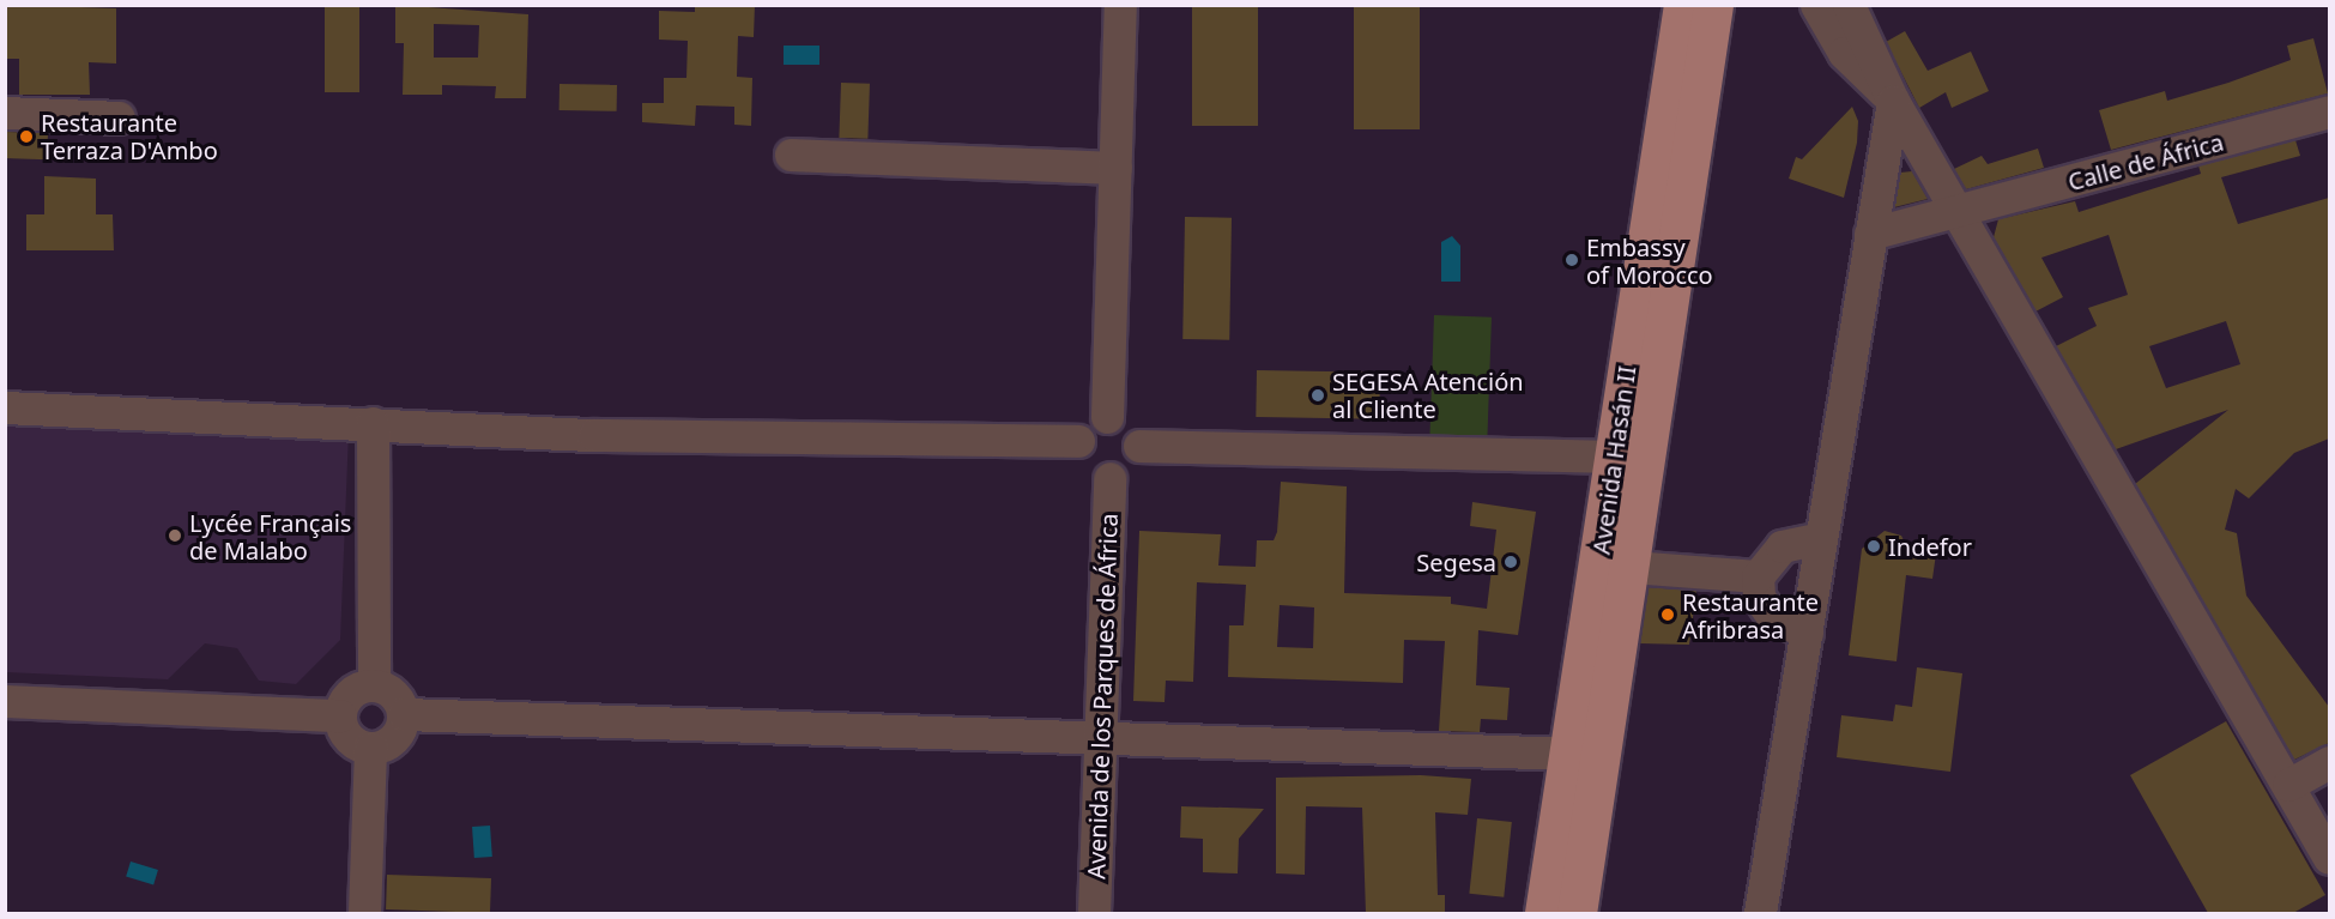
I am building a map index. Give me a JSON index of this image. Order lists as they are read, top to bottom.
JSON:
{
  "streets": {
    "main road": ["Avenida Hasán II"],
    "street": ["Calle de África", "Avenida de los Parques de África"]
  },
  "places": [
    "Restaurante Terraza D'Ambo",
    "Embassy of Morocco",
    "SEGESA Atención al Cliente",
    "Lycée Français de Malabo",
    "Indefor",
    "Segesa",
    "Restaurante Afribrasa"
  ]
}
